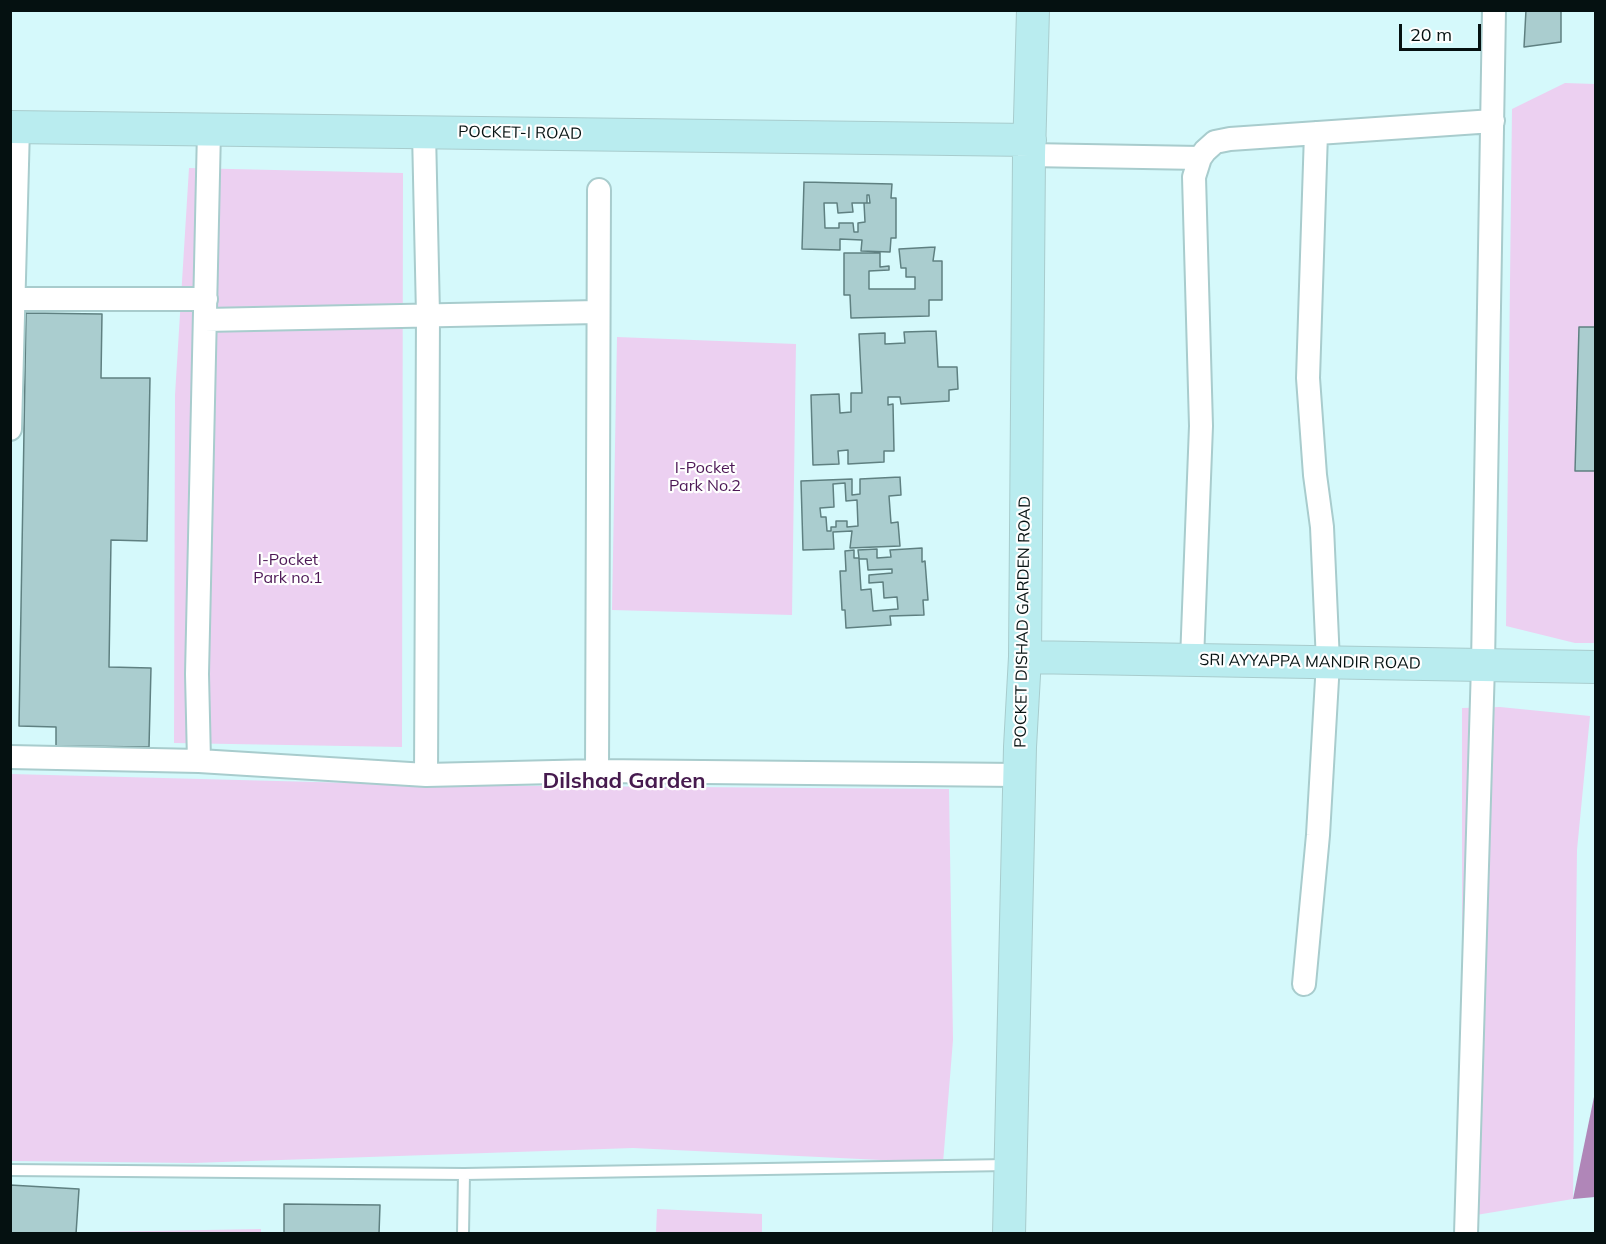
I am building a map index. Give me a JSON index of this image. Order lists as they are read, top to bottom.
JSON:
{
  "streets": {
    "street": ["POCKET-I ROAD", "POCKET DISHAD GARDEN ROAD", "SRI AYYAPPA MANDIR ROAD"]
  },
  "crossings": [
    ["POCKET-I ROAD", "POCKET DISHAD GARDEN ROAD"],
    ["POCKET DISHAD GARDEN ROAD", "SRI AYYAPPA MANDIR ROAD"]
  ],
  "districts": ["Dilshad Garden"],
  "parks": ["I-Pocket Park No.2", "I-Pocket Park no.1"],
  "scale_bar": "20 m"
}
